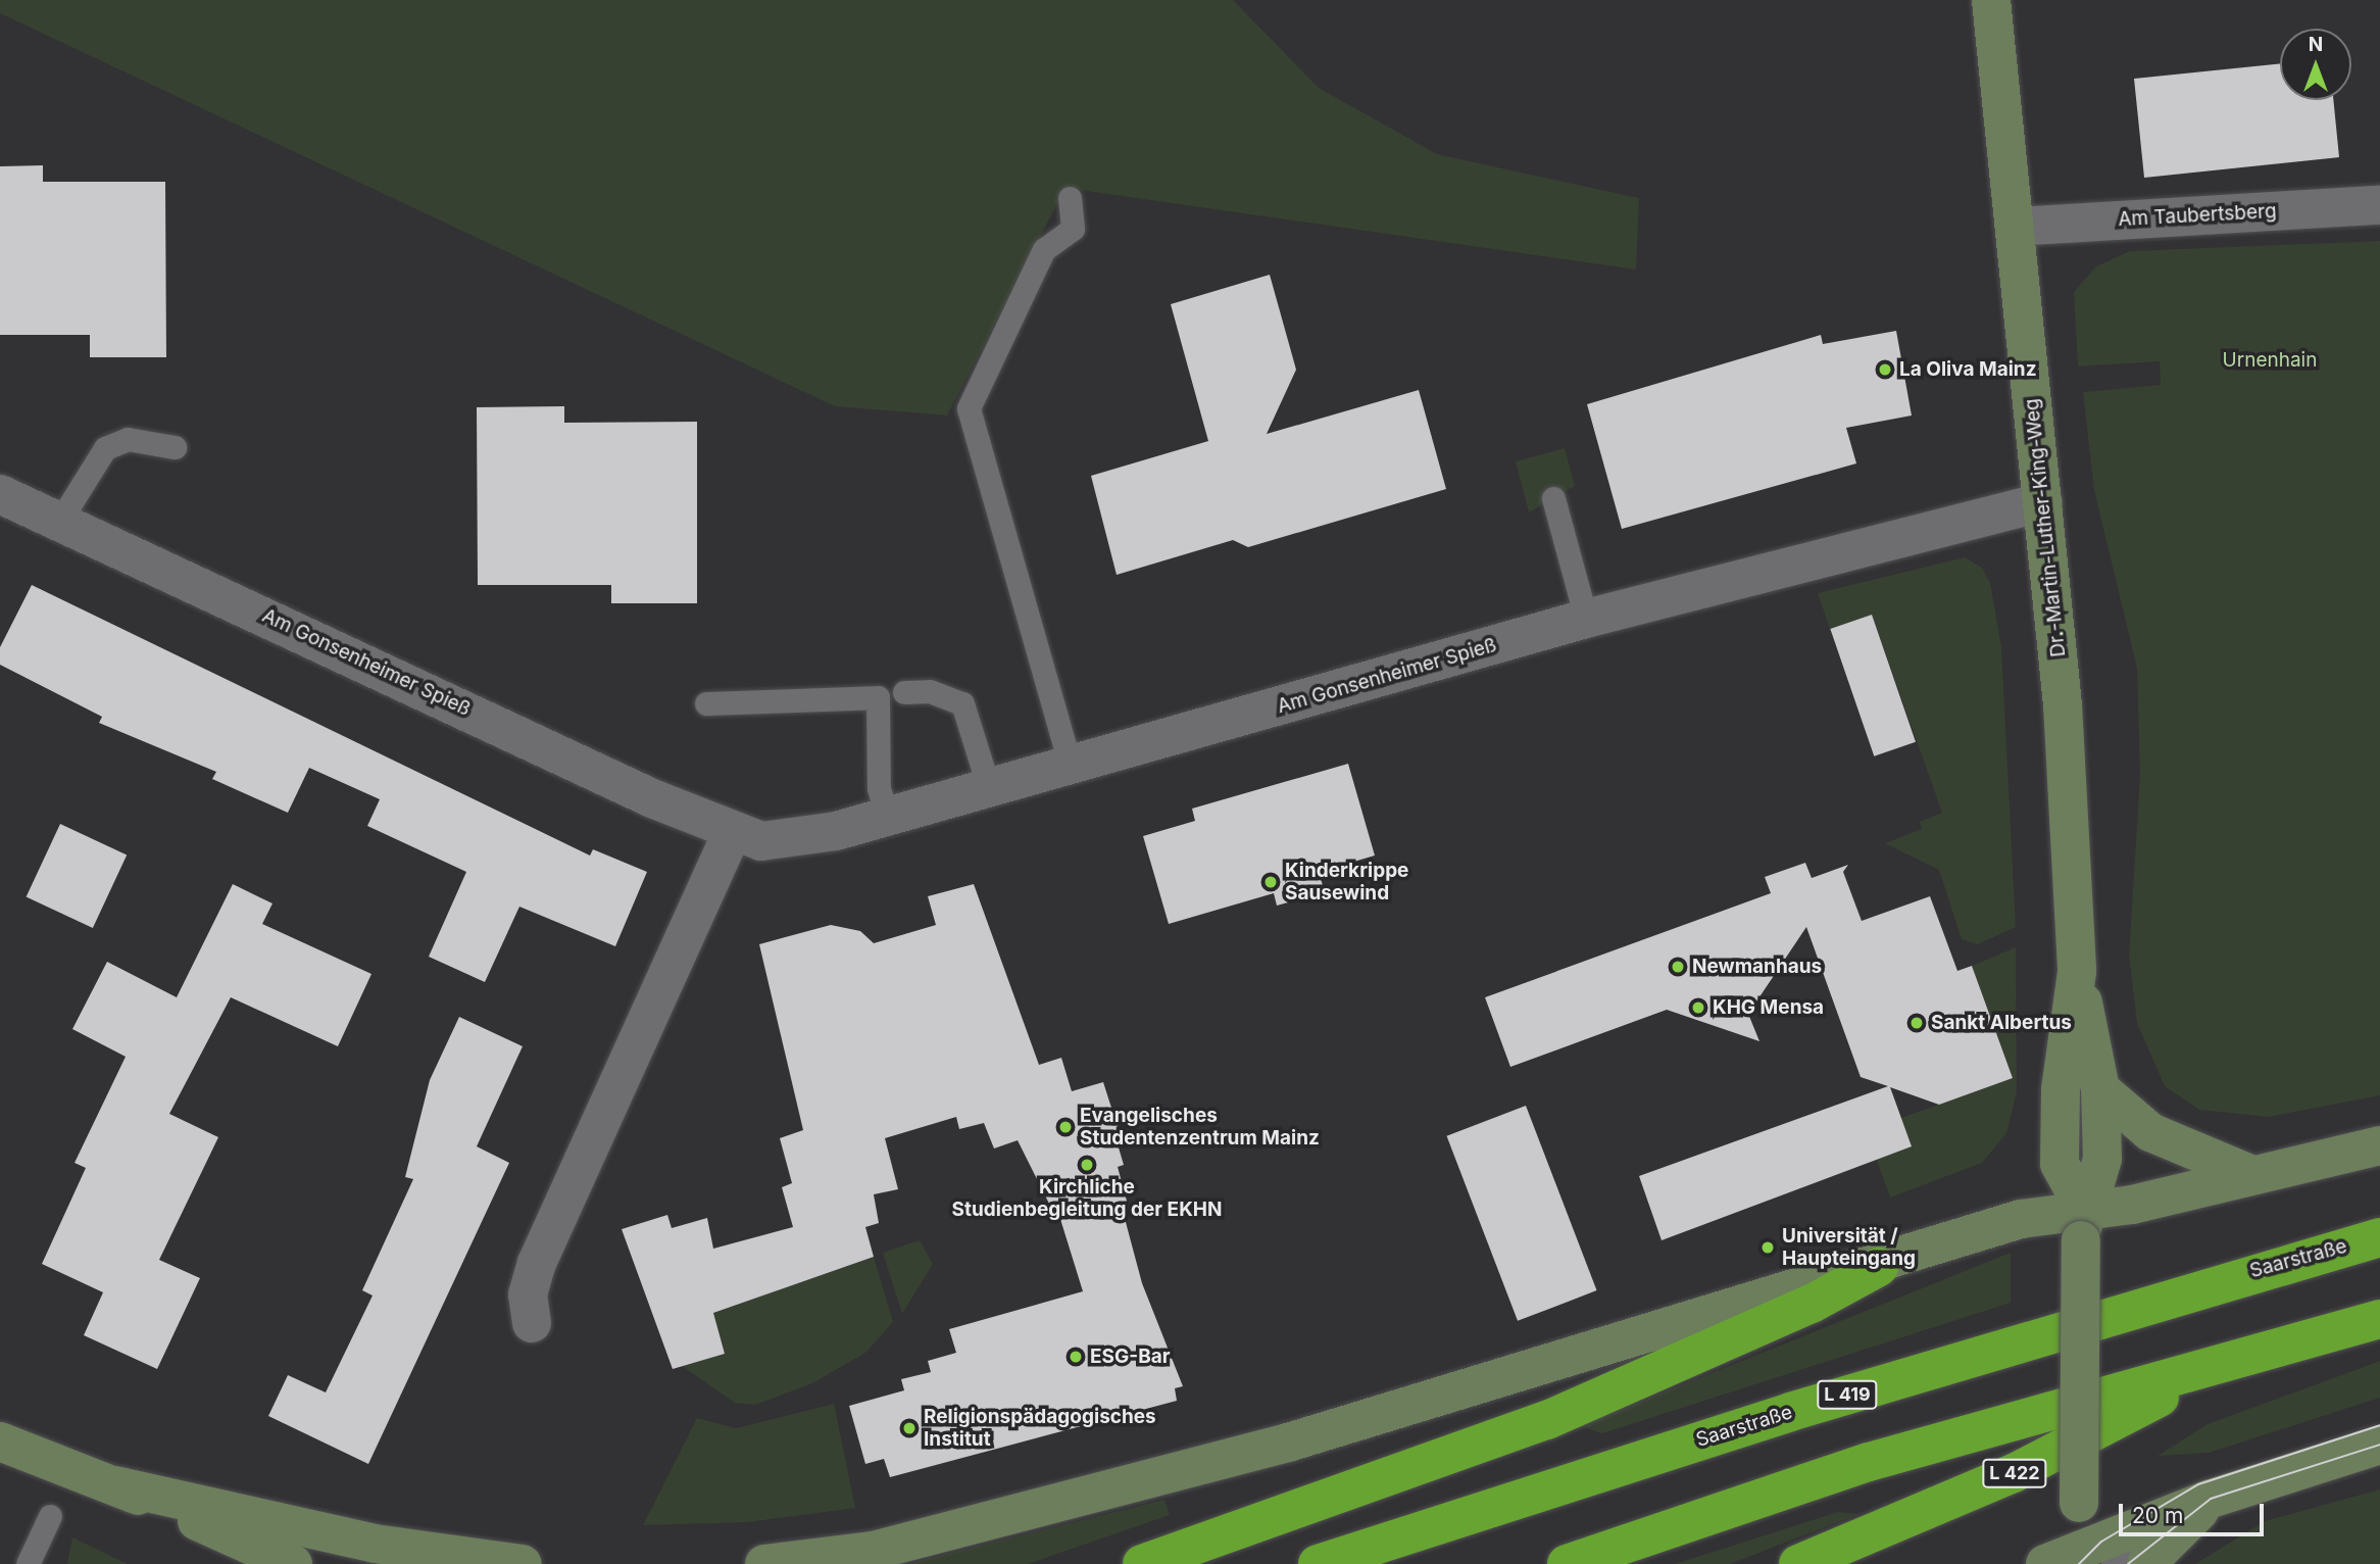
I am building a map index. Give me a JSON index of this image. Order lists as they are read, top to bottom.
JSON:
{
  "streets": {
    "highway": ["Saarstraße", "L 419", "L 422"],
    "main road": ["Dr.-Martin-Luther-King-Weg"],
    "street": ["Am Taubertsberg", "Am Gonsenheimer Spieß"]
  },
  "crossings": [
    ["Am Taubertsberg", "Dr.-Martin-Luther-King-Weg"],
    ["Dr.-Martin-Luther-King-Weg", "Am Gonsenheimer Spieß"]
  ],
  "parks": ["Urnenhain"],
  "places": [
    "La Oliva Mainz",
    "Kinderkrippe Sausewind",
    "Newmanhaus",
    "KHG Mensa",
    "Sankt Albertus",
    "Evangelisches Studentenzentrum Mainz",
    "Kirchliche Studienbegleitung der EKHN",
    "Universität / Haupteingang",
    "ESG-Bar",
    "Religionspädagogisches Institut"
  ],
  "scale_bar": "20 m",
  "north": "top"
}
